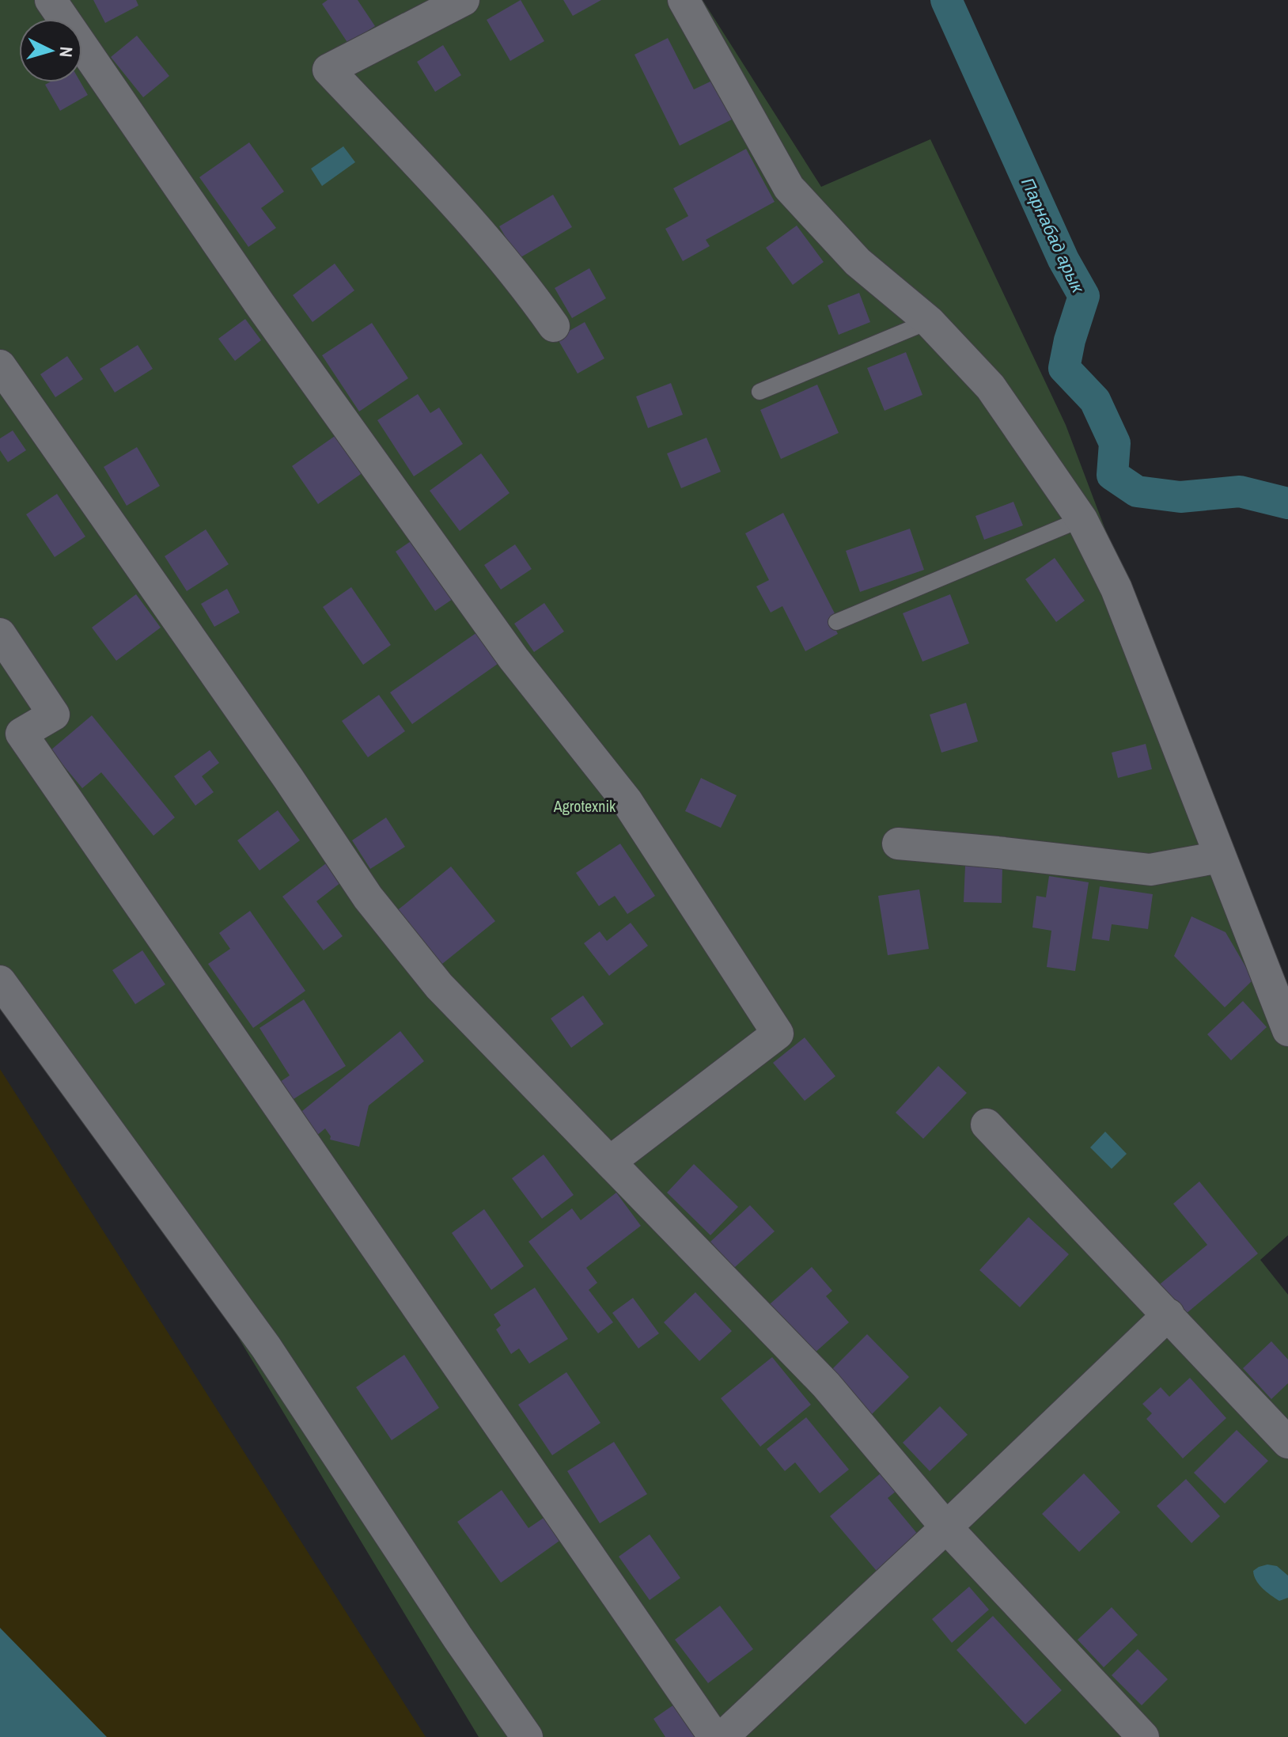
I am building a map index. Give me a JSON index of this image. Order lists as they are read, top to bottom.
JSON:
{
  "water": ["Парнабад арык"],
  "parks": ["Agrotexnik"],
  "north": "right"
}
